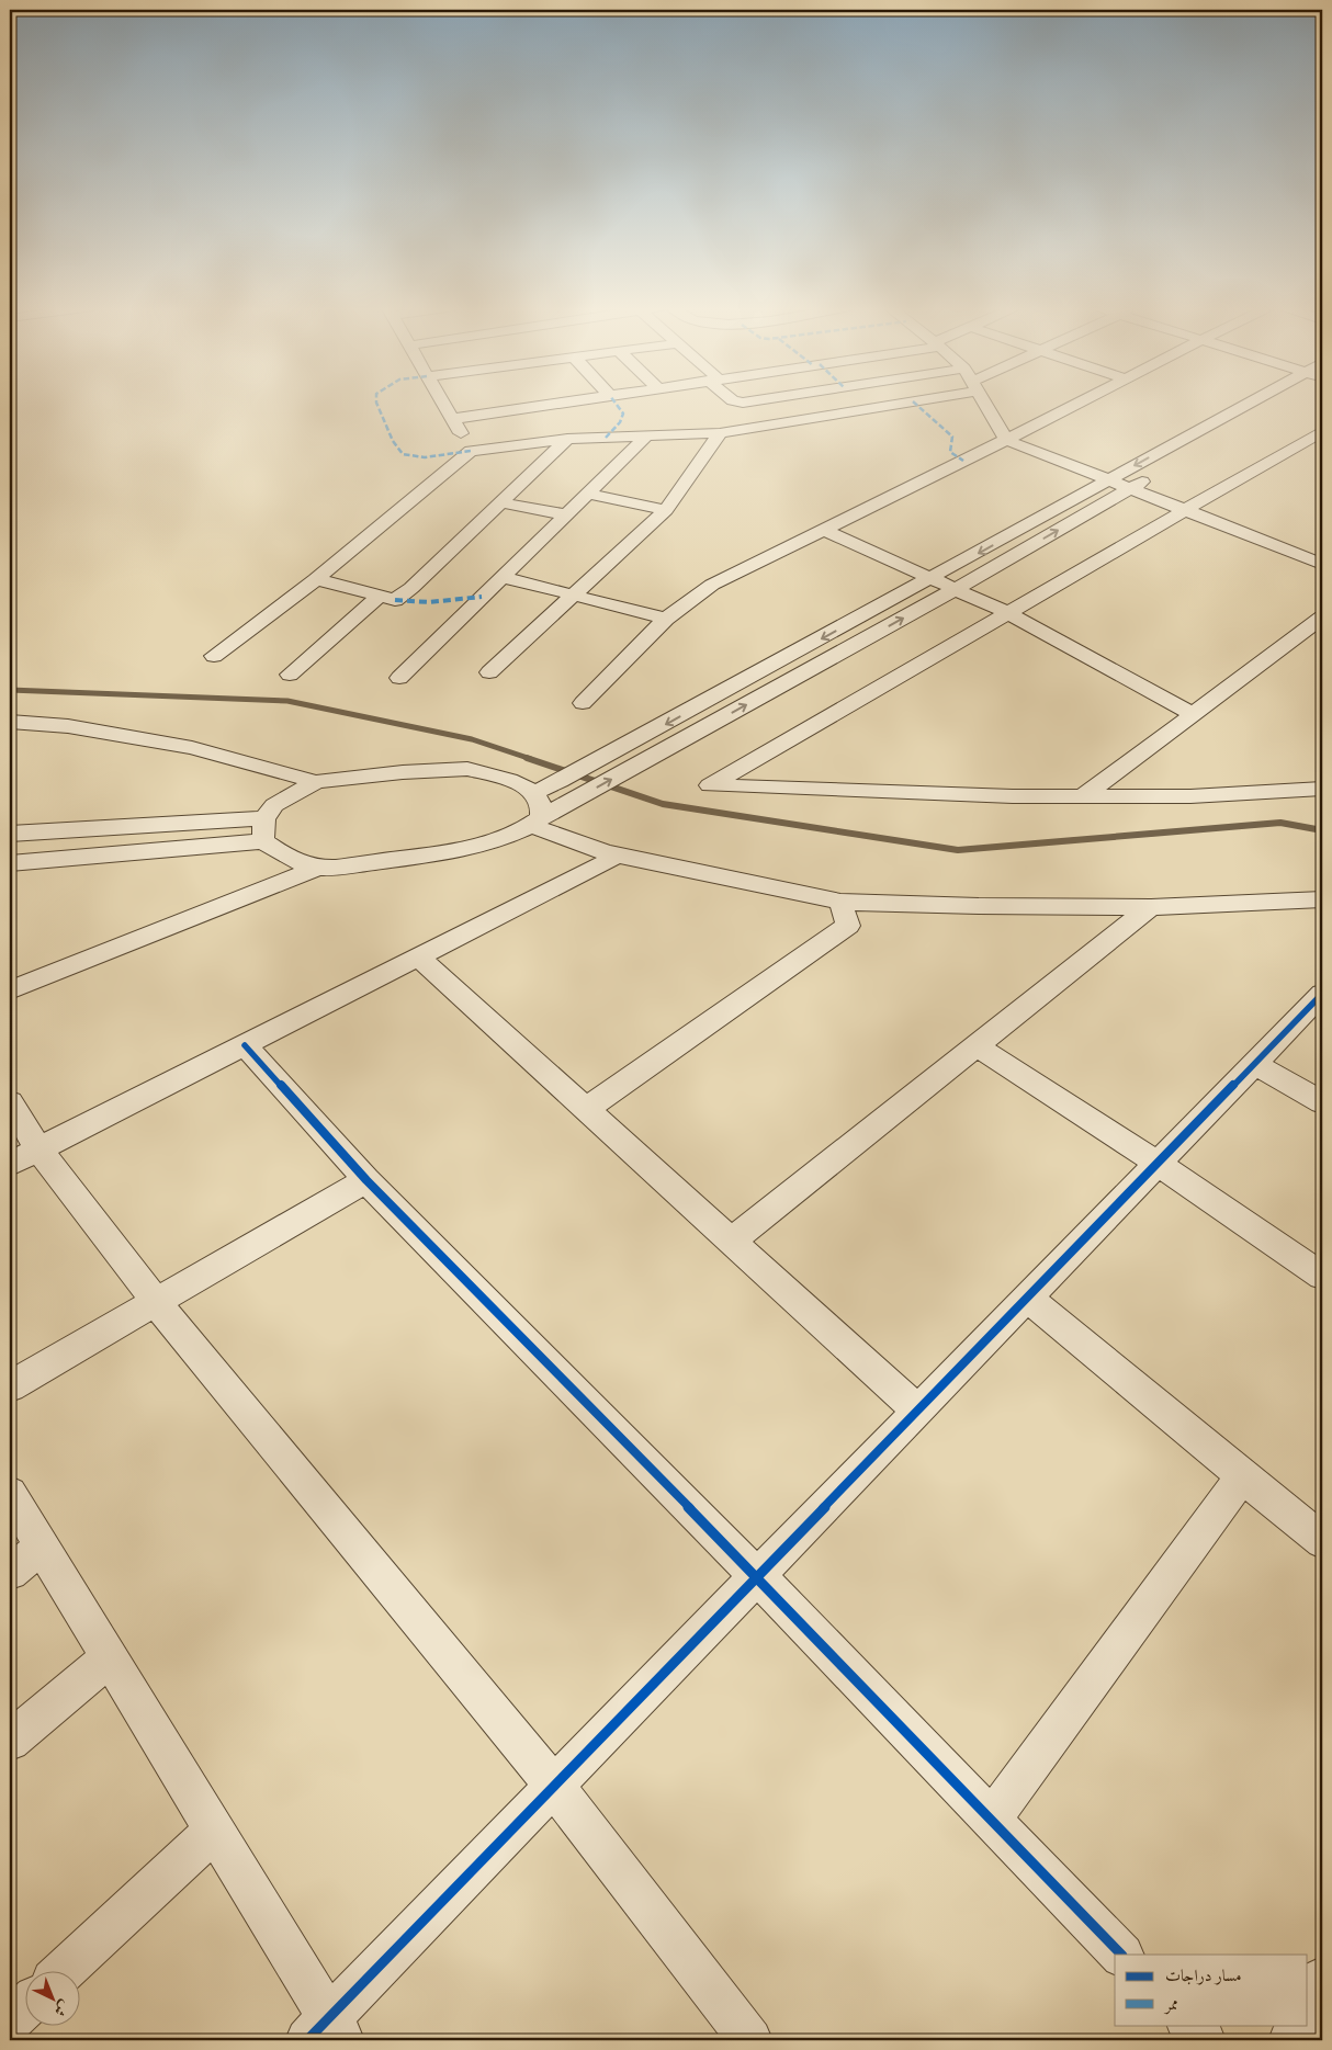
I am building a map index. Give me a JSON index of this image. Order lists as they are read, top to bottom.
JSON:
{
  "legend": ["مسار دراجات", "ممر"],
  "north": "bottom right"
}
